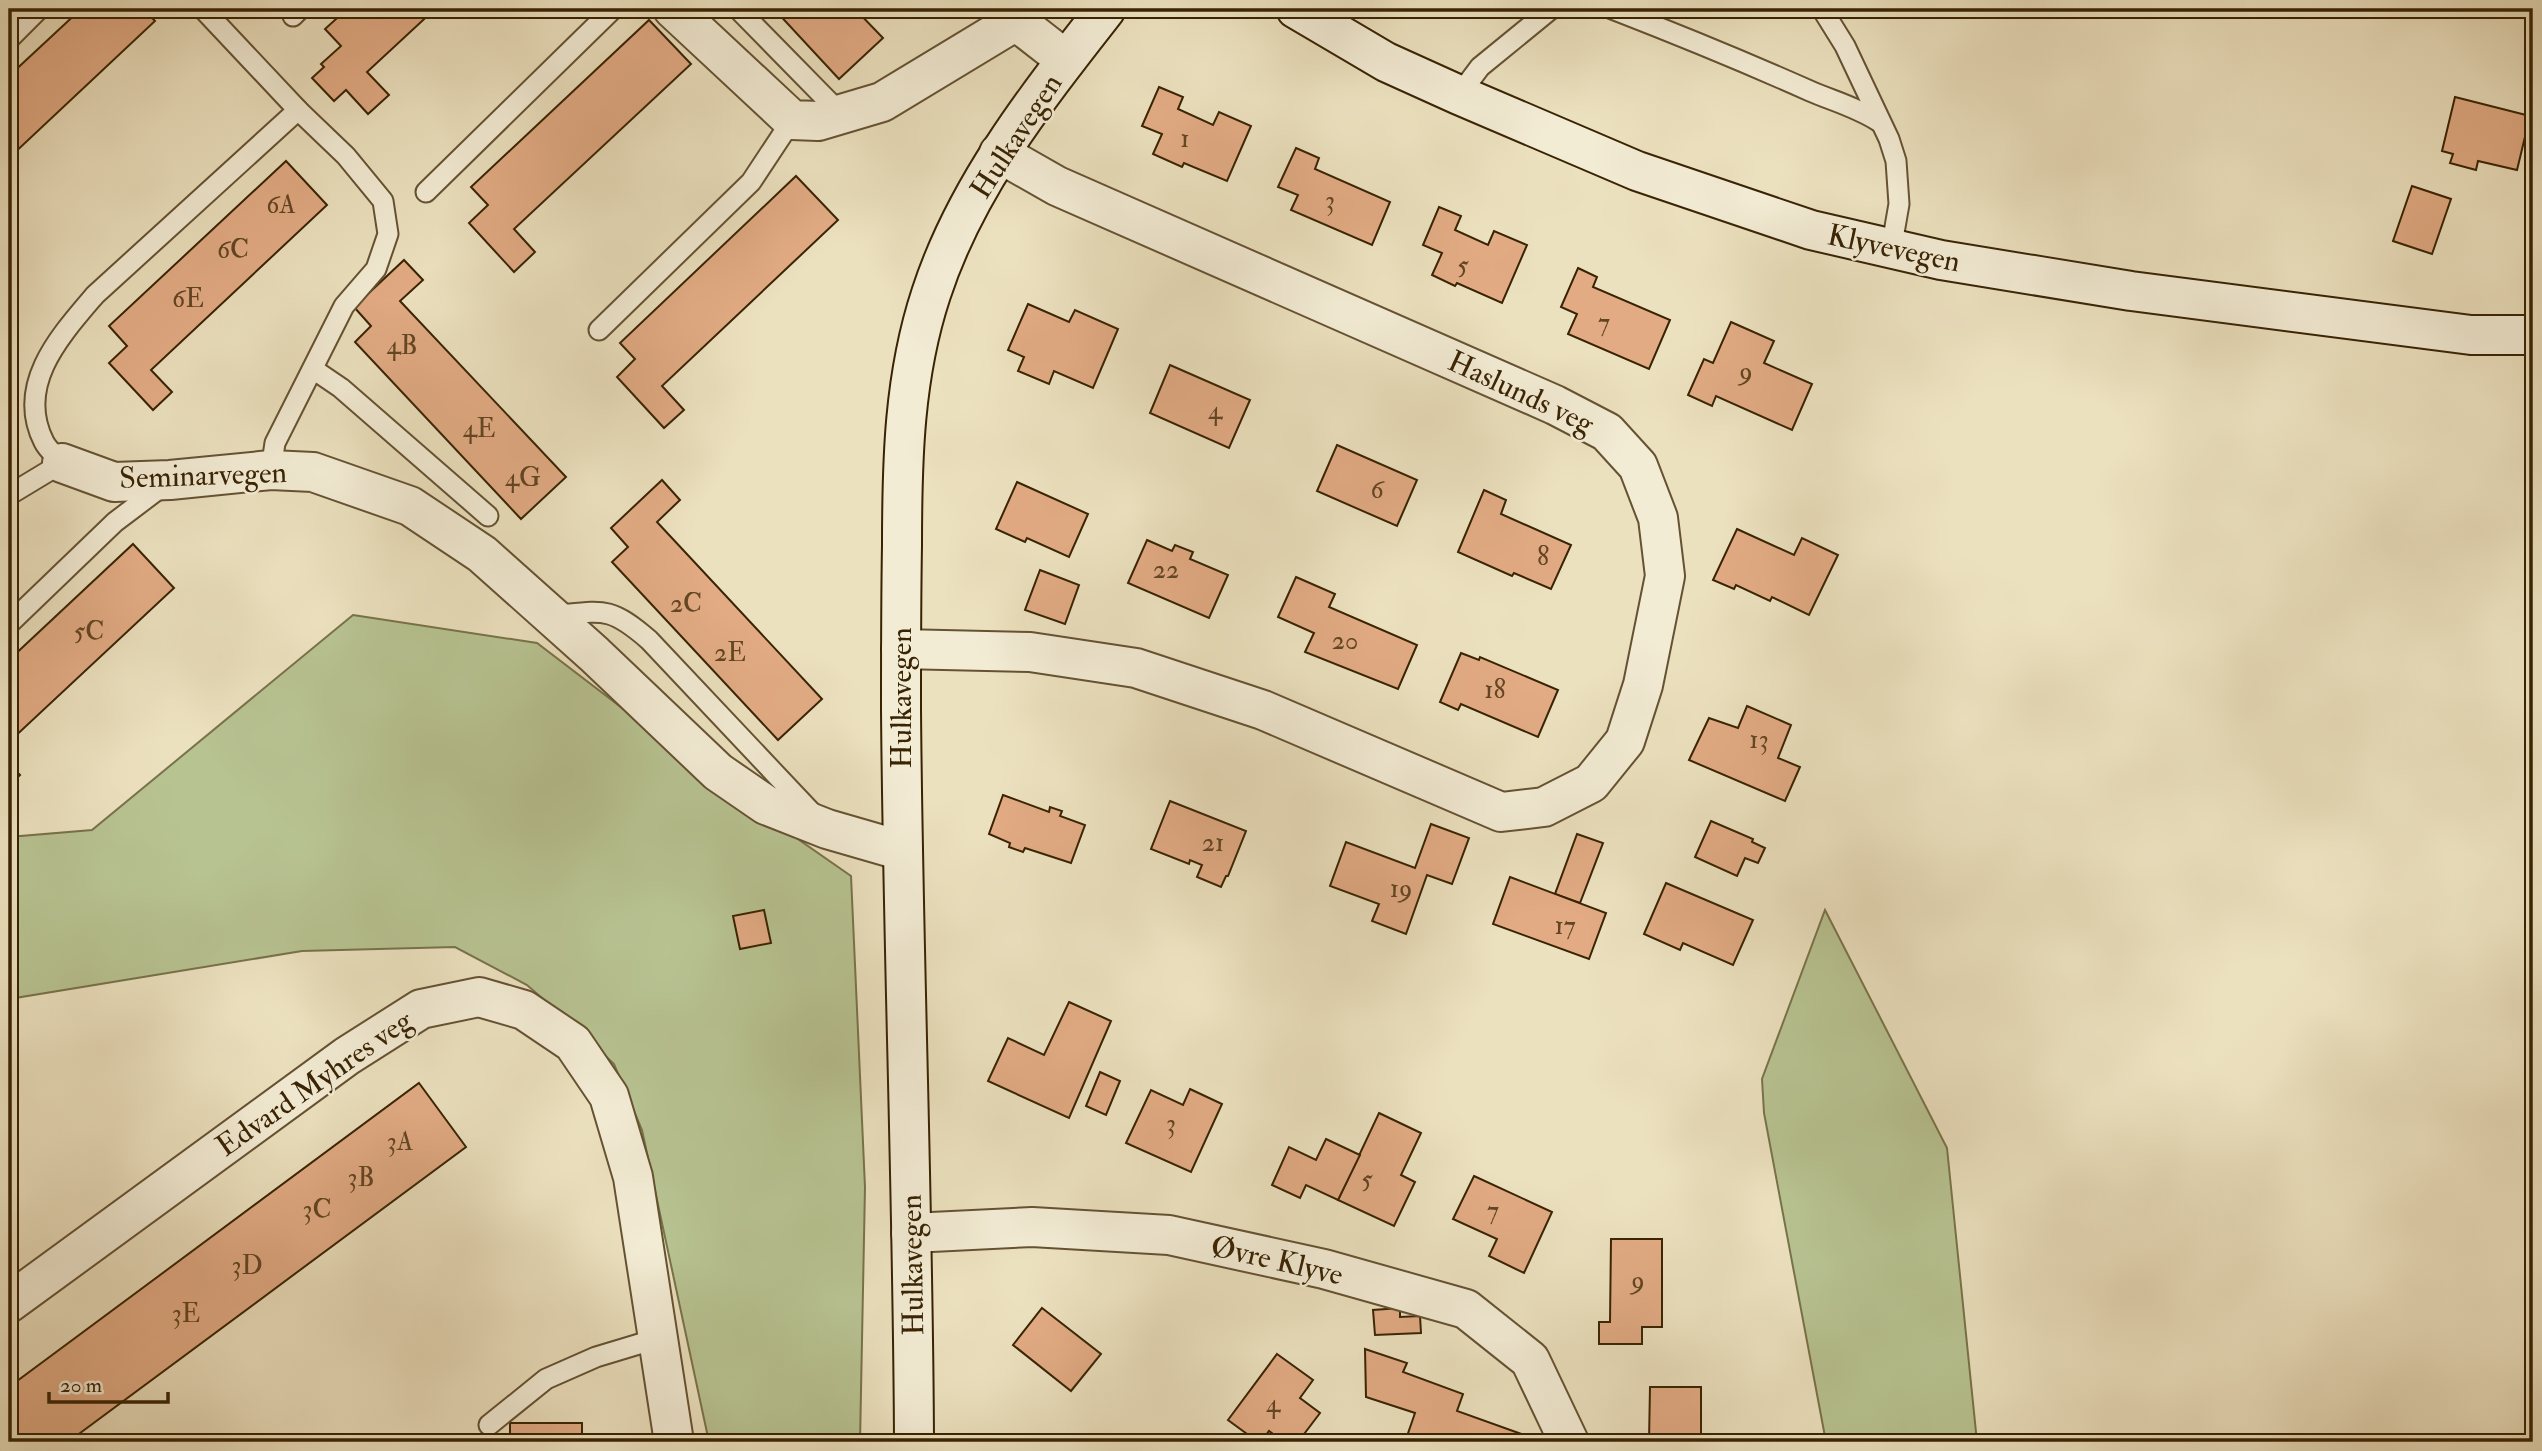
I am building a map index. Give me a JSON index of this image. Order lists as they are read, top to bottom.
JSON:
{
  "streets": {
    "street": [
      "Hulkavegen",
      "Klyvevegen",
      "Haslunds veg",
      "Seminarvegen",
      "Edvard Myhres veg",
      "Øvre Klyve"
    ]
  },
  "crossings": [
    ["Hulkavegen", "Haslunds veg"],
    ["Hulkavegen", "Seminarvegen"],
    ["Hulkavegen", "Øvre Klyve"]
  ],
  "house_numbers": [
    "1",
    "3",
    "6A",
    "6C",
    "5",
    "6E",
    "7",
    "4B",
    "9",
    "4",
    "4E",
    "4G",
    "6",
    "8",
    "22",
    "2C",
    "5C",
    "20",
    "2E",
    "18",
    "13",
    "21",
    "19",
    "17",
    "3",
    "3A",
    "3B",
    "5",
    "3C",
    "7",
    "3D",
    "9",
    "3E",
    "4"
  ],
  "scale_bar": "20 m"
}
